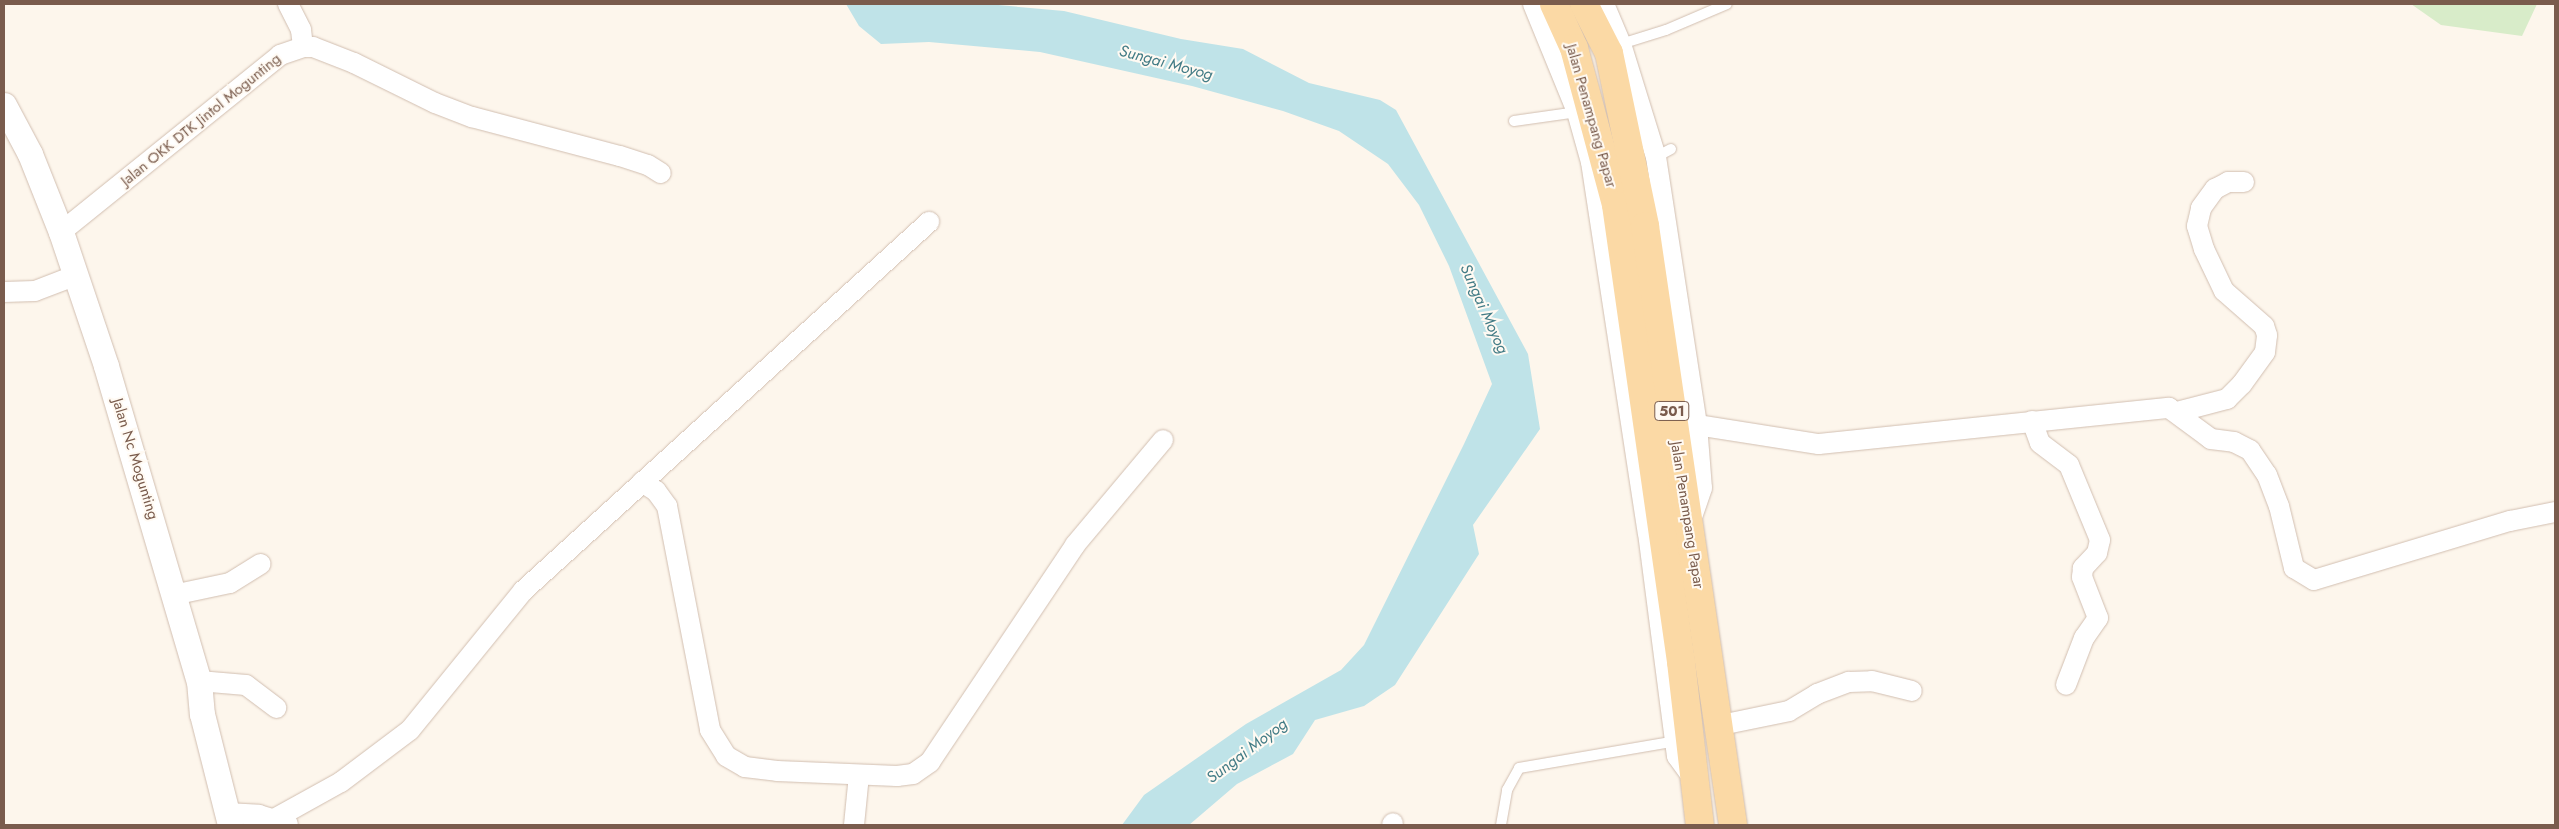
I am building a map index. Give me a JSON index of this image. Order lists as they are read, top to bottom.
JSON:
{
  "streets": {
    "main road": ["Jalan Penampang Papar", "501"],
    "street": ["Jalan OKK DTK Jintol Mogunting", "Jalan Nc Mogunting"]
  },
  "crossings": [
    ["Jalan OKK DTK Jintol Mogunting", "Jalan Nc Mogunting"]
  ],
  "water": ["Sungai Moyog"]
}
